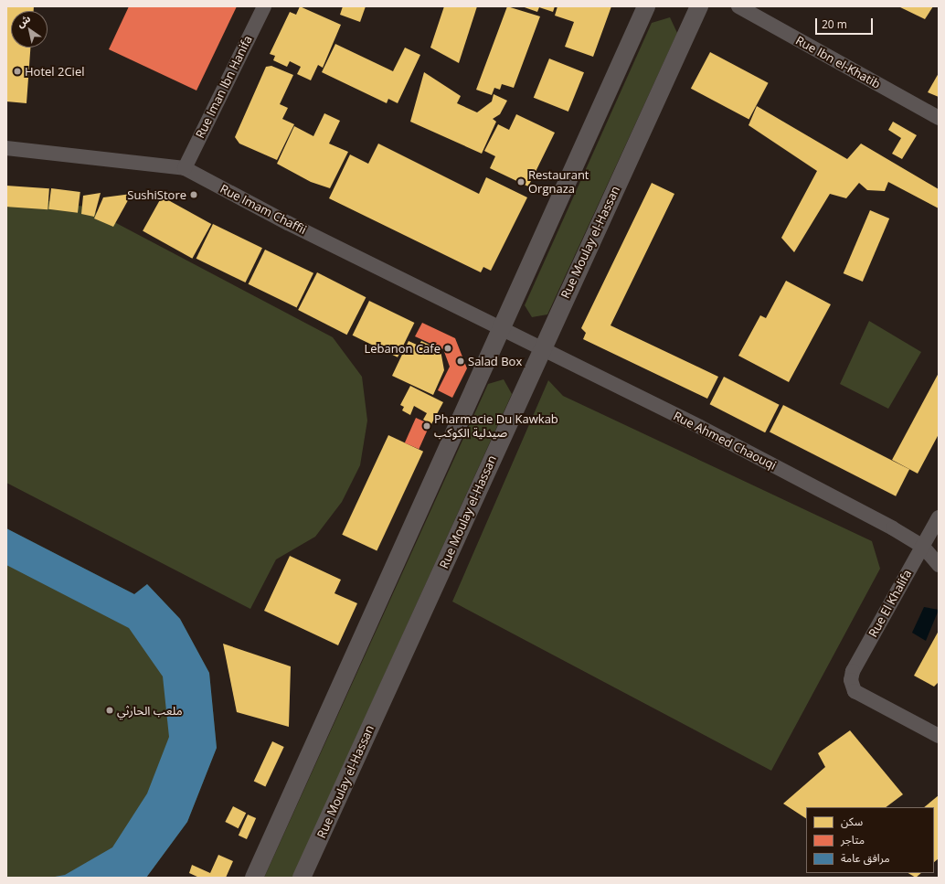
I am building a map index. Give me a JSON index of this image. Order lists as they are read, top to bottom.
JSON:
{
  "streets": {
    "street": [
      "Rue Ibn el-Khatib",
      "Rue Iman lbn Hanifa",
      "Rue Imam Chaffii",
      "Rue Moulay el-Hassan",
      "Rue Ahmed Chaouqi",
      "Rue El Khalifa"
    ]
  },
  "crossings": [
    ["Rue Iman lbn Hanifa", "Rue Imam Chaffii"],
    ["Rue Imam Chaffii", "Rue Ahmed Chaouqi"],
    ["Rue Moulay el-Hassan", "Rue Ahmed Chaouqi"],
    ["Rue Ahmed Chaouqi", "Rue El Khalifa"]
  ],
  "places": [
    "Hotel 2Ciel",
    "Restaurant Orgnaza",
    "SushiStore",
    "Lebanon Cafe",
    "Salad Box",
    "Pharmacie Du Kawkab صيدلية الكوكب",
    "ملعب الحارثي"
  ],
  "legend": ["سكن", "متاجر", "مرافق عامة"],
  "scale_bar": "20 m",
  "north": "top left"
}
